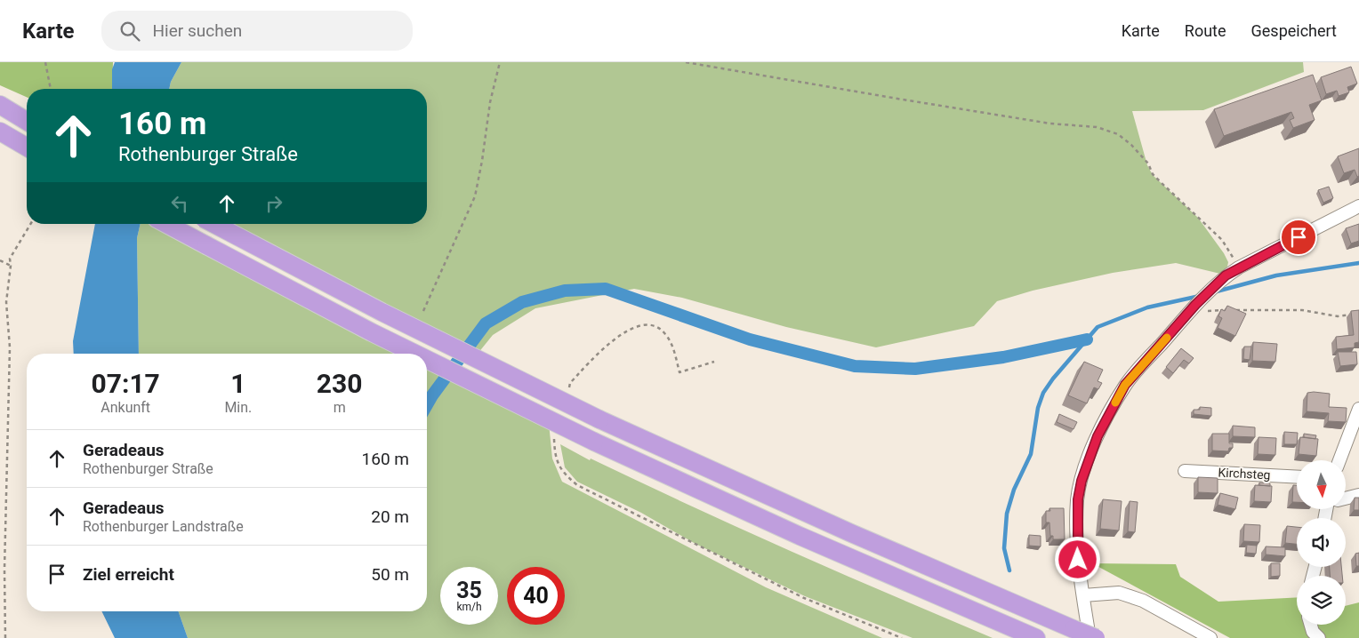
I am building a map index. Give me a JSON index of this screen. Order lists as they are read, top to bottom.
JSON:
{
  "streets": {
    "street": ["Kirchsteg"]
  },
  "north": "bottom",
  "page": {
    "header": "Karte",
    "search": "Hier suchen",
    "nav": ["Karte", "Route", "Gespeichert"],
    "turn": ["160 m", "Rothenburger Straße"],
    "eta": [
      "07:17",
      "Ankunft",
      "1",
      "Min.",
      "230",
      "m"
    ],
    "list": [
      {
        "name": "Geradeaus",
        "note": "Rothenburger Straße",
        "value": "160 m"
      },
      {
        "name": "Geradeaus",
        "note": "Rothenburger Landstraße",
        "value": "20 m"
      },
      {
        "name": "Ziel erreicht",
        "value": "50 m"
      }
    ],
    "speed": "35 km/h",
    "limit": "40"
  }
}
